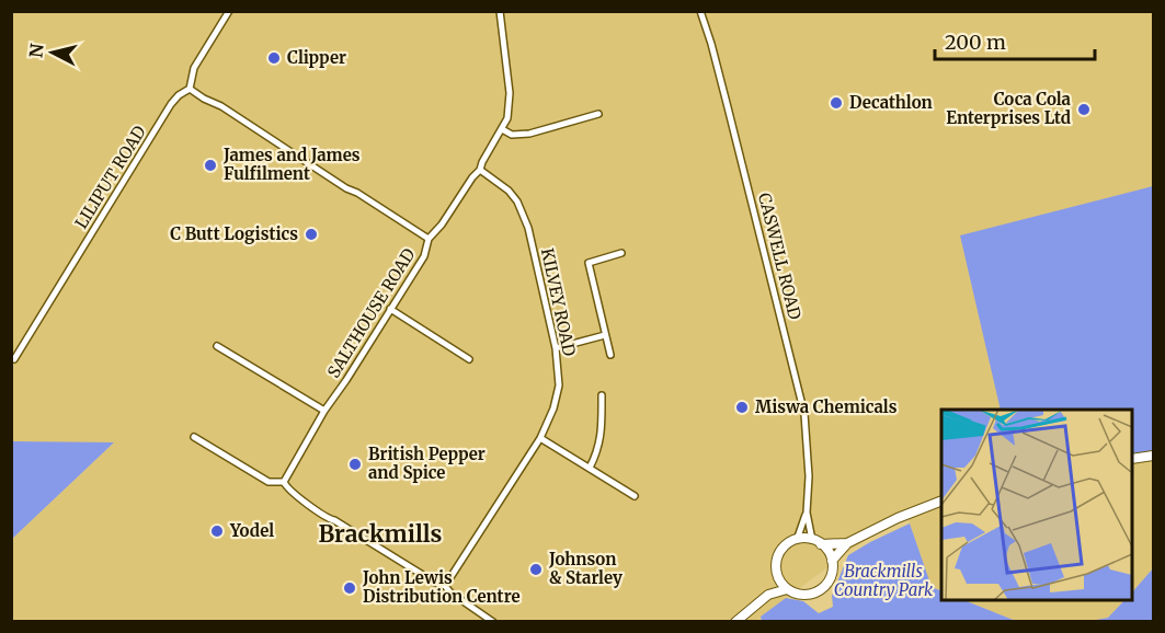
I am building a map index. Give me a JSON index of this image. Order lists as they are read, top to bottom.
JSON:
{
  "streets": {
    "street": [
      "LILIPUT ROAD",
      "CASWELL ROAD",
      "KILVEY ROAD",
      "SALTHOUSE ROAD"
    ]
  },
  "crossings": [
    ["KILVEY ROAD", "SALTHOUSE ROAD"]
  ],
  "districts": ["Brackmills"],
  "parks": ["Brackmills Country Park"],
  "places": [
    "Clipper",
    "Decathlon",
    "Coca Cola Enterprises Ltd",
    "James and James Fulfilment",
    "C Butt Logistics",
    "Miswa Chemicals",
    "British Pepper and Spice",
    "Yodel",
    "Johnson & Starley",
    "John Lewis Distribution Centre"
  ],
  "scale_bar": "200 m",
  "north": "left"
}
